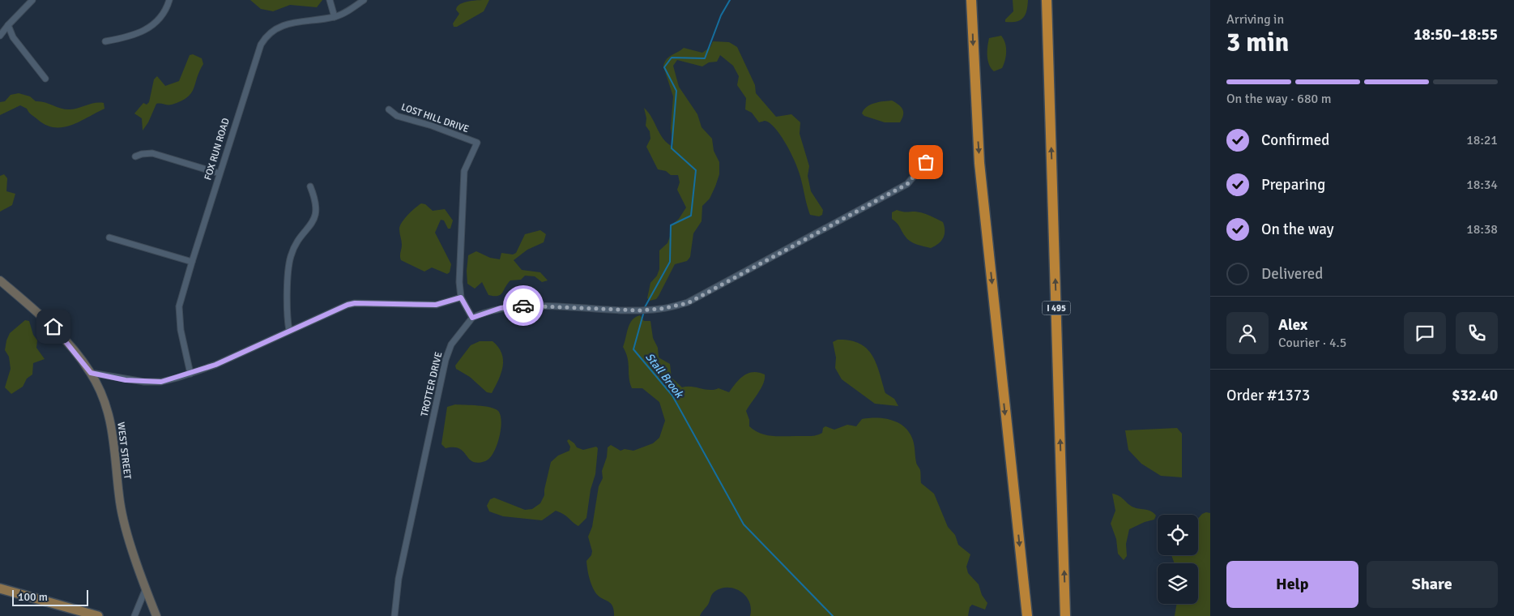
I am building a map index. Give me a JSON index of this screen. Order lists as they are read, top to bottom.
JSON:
{
  "streets": {
    "highway": ["I 495"],
    "street": [
      "LOST HILL DRIVE",
      "FOX RUN ROAD",
      "TROTTER DRIVE",
      "WEST STREET"
    ]
  },
  "water": ["Stall Brook"],
  "scale_bar": "100 m",
  "page": {
    "heading": ["3 min", "Arriving in", "18:50–18:55"],
    "panel": [
      "Alex",
      "Courier · 4.5",
      "Order #1373",
      "$32.40"
    ],
    "bar": "On the way · 680 m",
    "list": [
      ["Confirmed", "18:21"],
      ["Preparing", "18:34"],
      ["On the way", "18:38"],
      "Delivered"
    ],
    "buttons": ["Help", "Share"],
    "scale": "100 m"
  }
}
